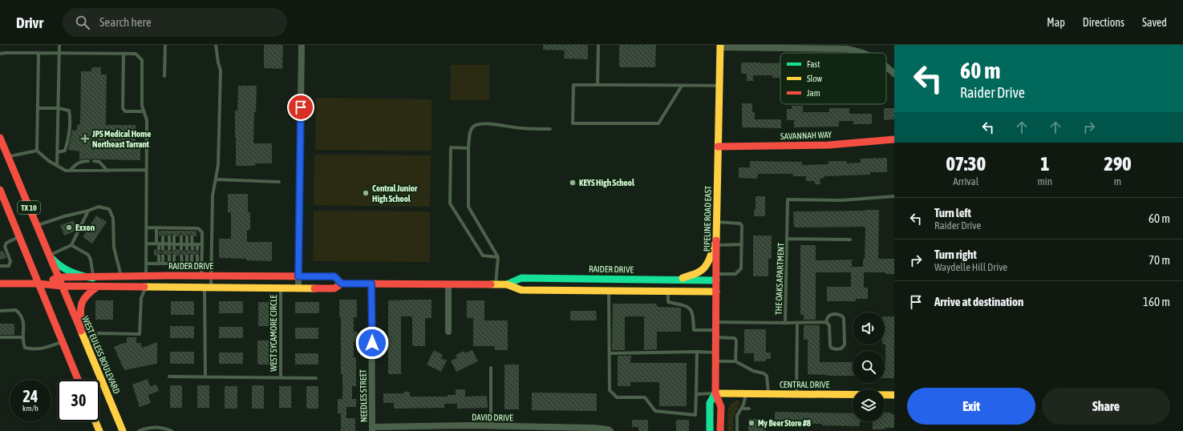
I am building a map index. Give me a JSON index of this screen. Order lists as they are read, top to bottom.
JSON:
{
  "streets": {
    "main road": [
      "SAVANNAH WAY",
      "TX 10",
      "PIPELINE ROAD EAST",
      "RAIDER DRIVE",
      "WEST EULESS BOULEVARD",
      "CENTRAL DRIVE"
    ],
    "street": ["NEEDLES STREET", "DAVID DRIVE"],
    "lane": ["THE OAKS APARTMENT", "WEST SYCAMORE CIRCLE"]
  },
  "crossings": [
    ["SAVANNAH WAY", "PIPELINE ROAD EAST"],
    ["TX 10", "RAIDER DRIVE"],
    ["TX 10", "WEST EULESS BOULEVARD"],
    ["PIPELINE ROAD EAST", "RAIDER DRIVE"],
    ["PIPELINE ROAD EAST", "THE OAKS APARTMENT"],
    ["PIPELINE ROAD EAST", "CENTRAL DRIVE"],
    ["RAIDER DRIVE", "WEST SYCAMORE CIRCLE"],
    ["RAIDER DRIVE", "WEST EULESS BOULEVARD"],
    ["RAIDER DRIVE", "NEEDLES STREET"],
    ["NEEDLES STREET", "DAVID DRIVE"]
  ],
  "places": {
    "health": ["JPS Medical Home Northeast Tarrant"],
    "other": [
      "KEYS High School",
      "Central Junior High School",
      "Exxon",
      "My Beer Store #8"
    ]
  },
  "legend": ["Fast", "Slow", "Jam"],
  "page": {
    "header": "Drivr",
    "search": "Search here",
    "nav": ["Map", "Directions", "Saved"],
    "turn": ["60 m", "Raider Drive"],
    "eta": [
      "07:30",
      "Arrival",
      "1",
      "min",
      "290",
      "m"
    ],
    "list": [
      {
        "name": "Turn left",
        "note": "Raider Drive",
        "value": "60 m"
      },
      {
        "name": "Turn right",
        "note": "Waydelle Hill Drive",
        "value": "70 m"
      },
      {
        "name": "Arrive at destination",
        "value": "160 m"
      }
    ],
    "speed": "24 km/h",
    "limit": "30",
    "buttons": ["Exit", "Share"]
  }
}
